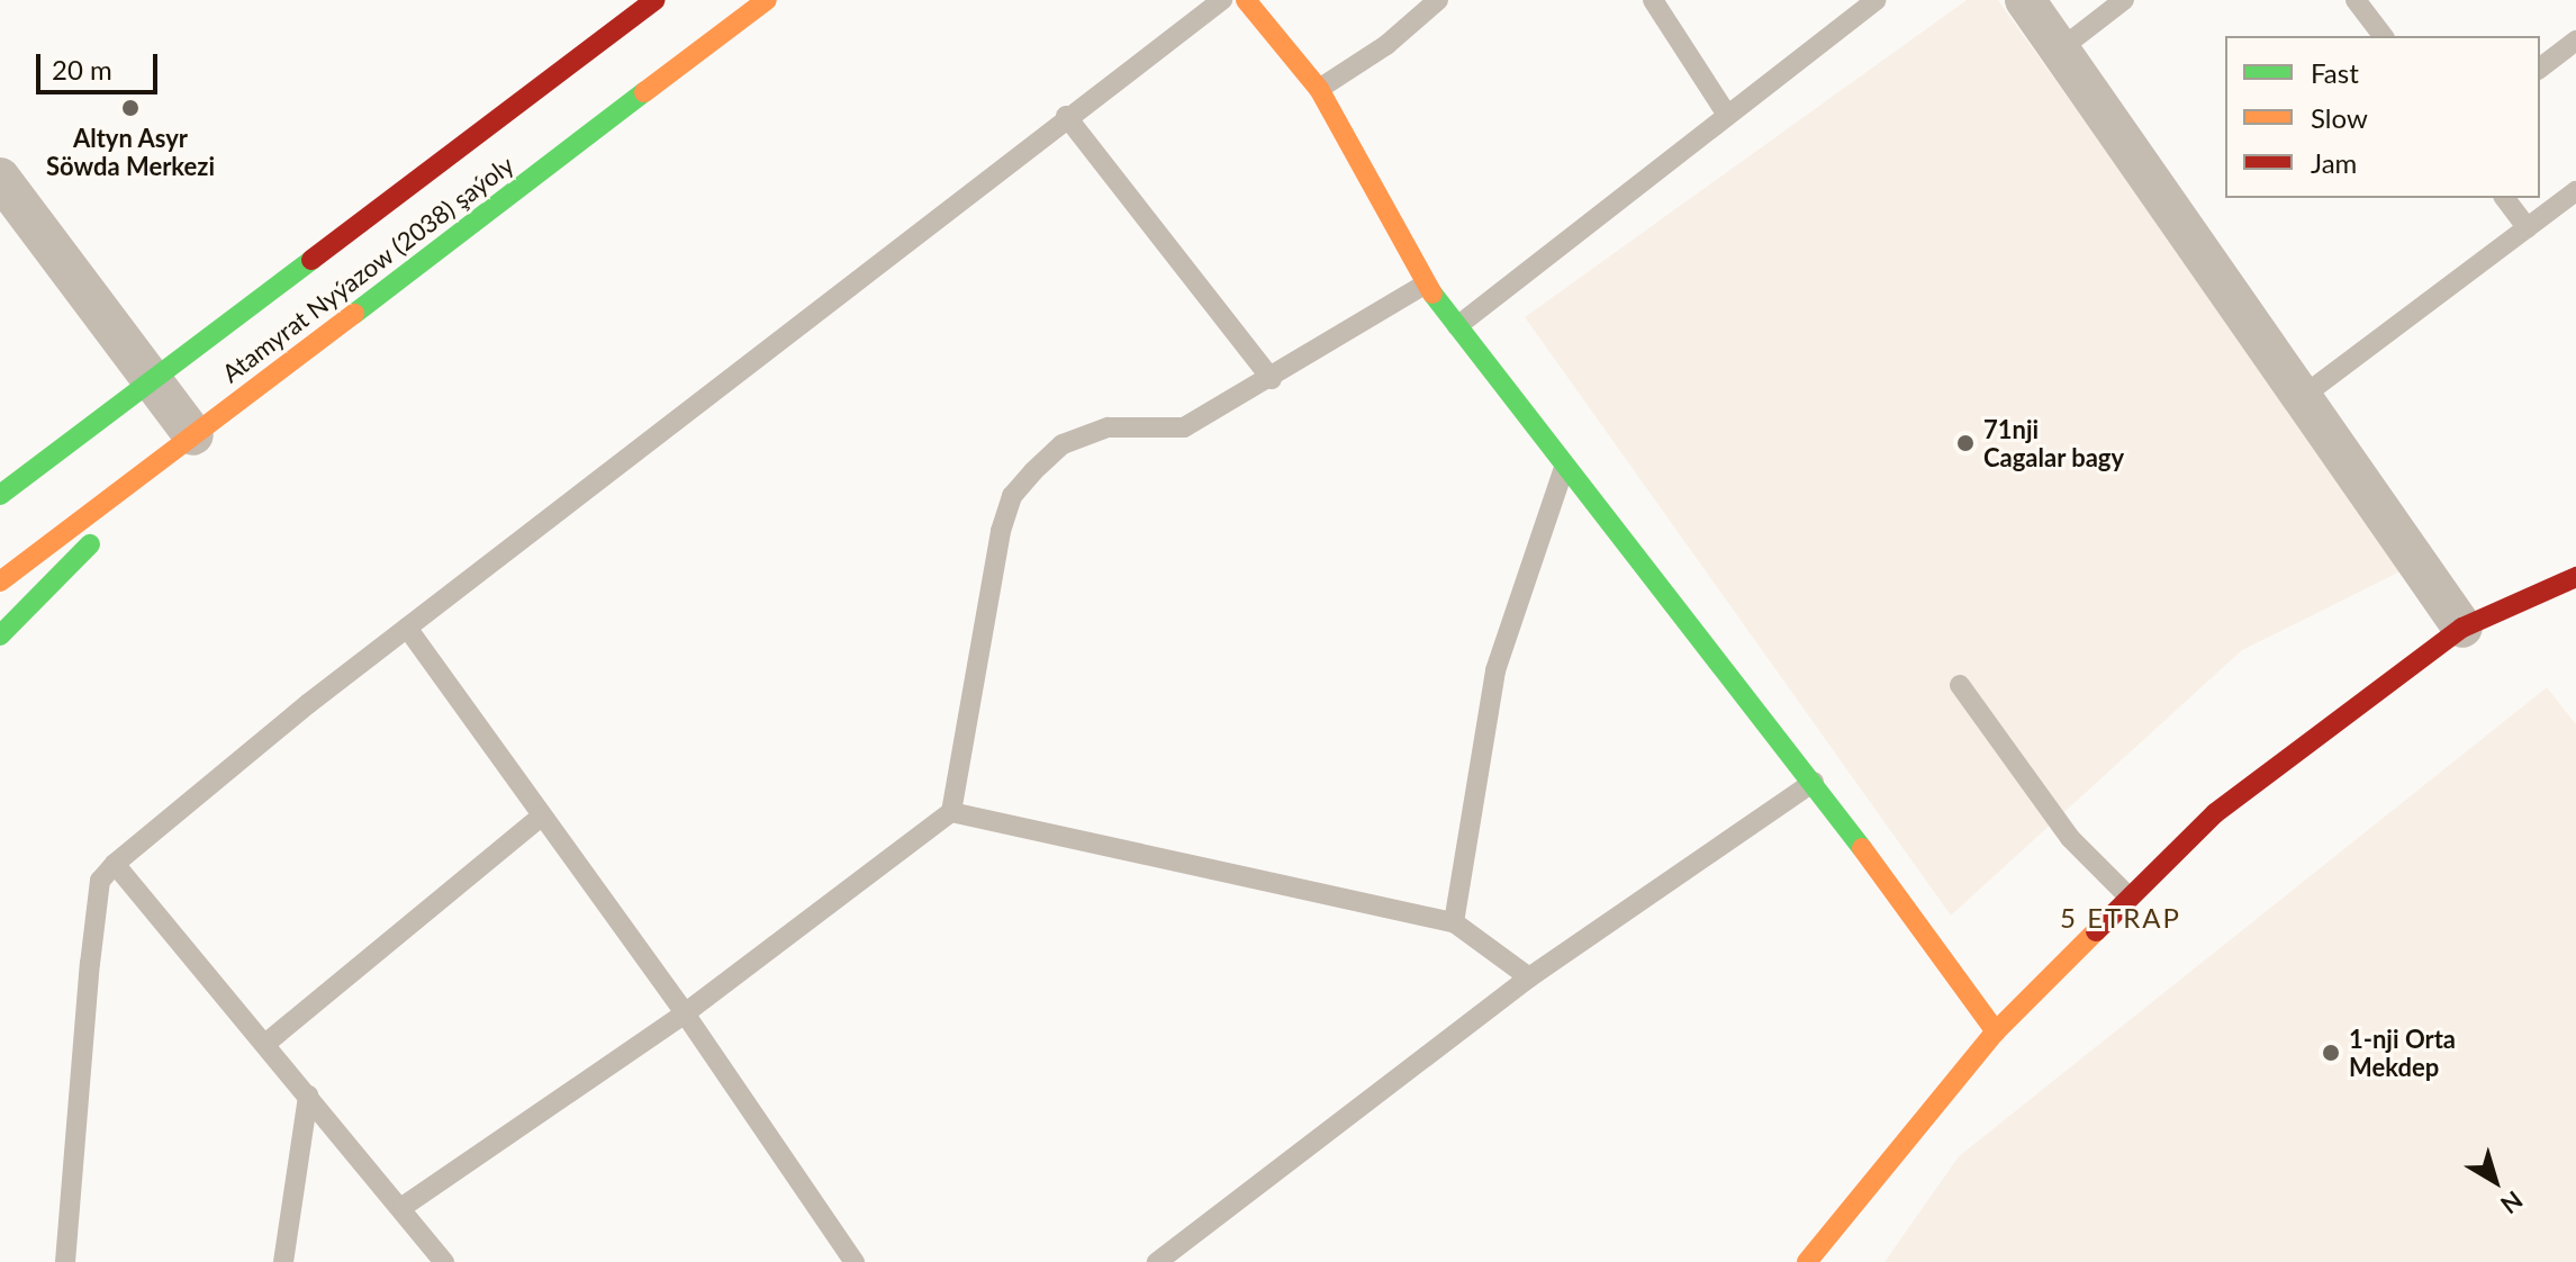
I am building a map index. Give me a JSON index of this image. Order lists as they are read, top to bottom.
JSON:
{
  "streets": {
    "street": ["Atamyrat Nyýazow (2038) şaýoly"]
  },
  "districts": ["5 ETRAP"],
  "places": ["Altyn Asyr Söwda Merkezi", "71nji Cagalar bagy", "1-nji Orta Mekdep"],
  "legend": ["Fast", "Slow", "Jam"],
  "scale_bar": "20 m",
  "north": "bottom right"
}
